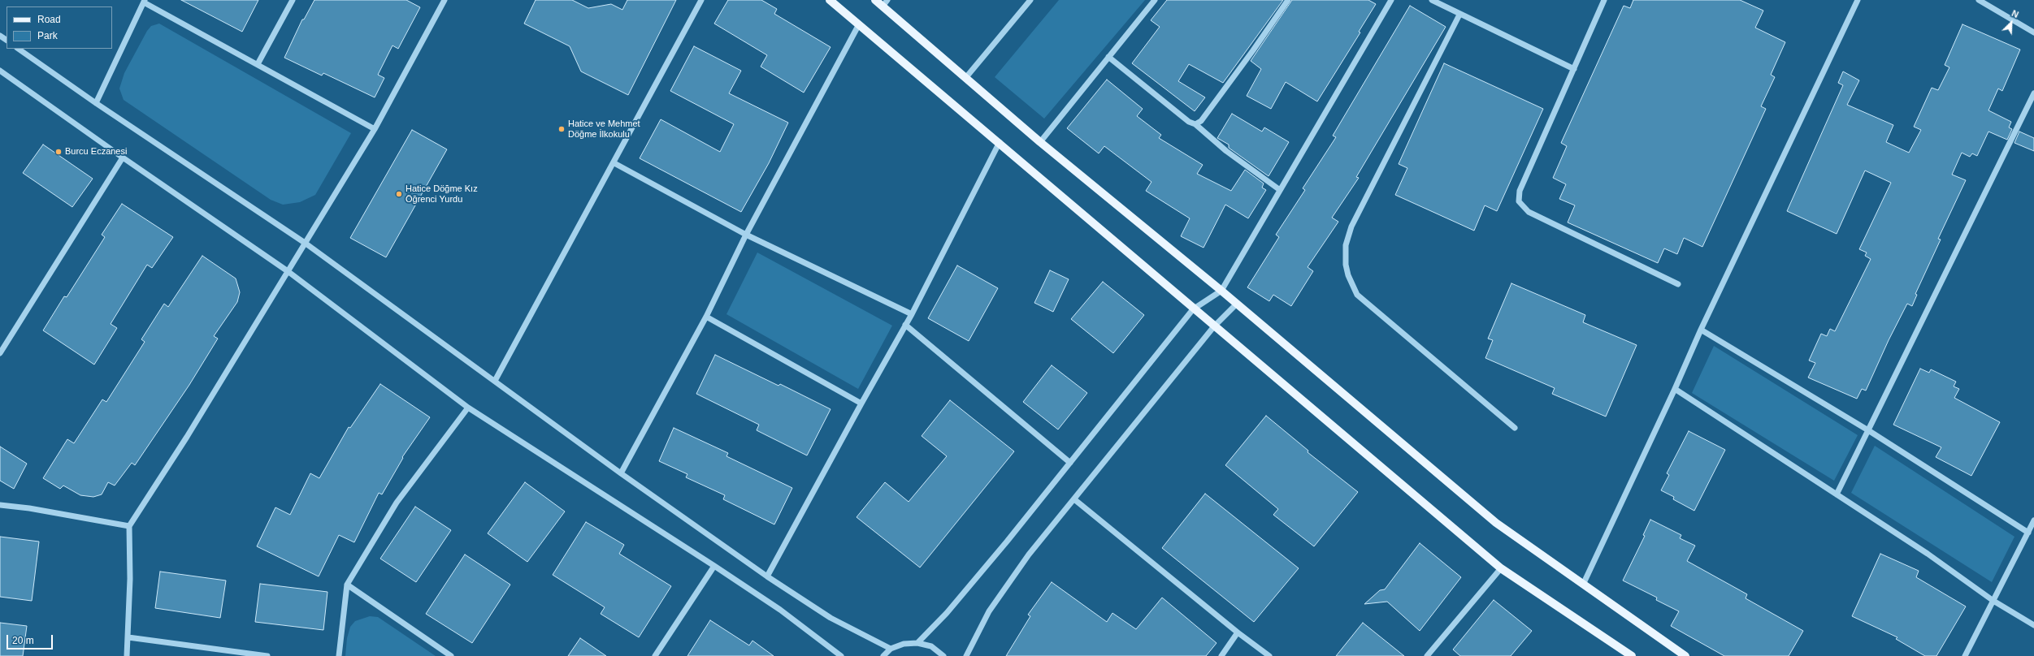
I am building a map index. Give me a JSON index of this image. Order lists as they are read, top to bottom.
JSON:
{
  "places": ["Hatice ve Mehmet Döğme İlkokulu", "Burcu Eczanesi", "Hatice Döğme Kız Öğrenci Yurdu"],
  "legend": ["Road", "Park"],
  "scale_bar": "20 m",
  "north": "top right"
}
